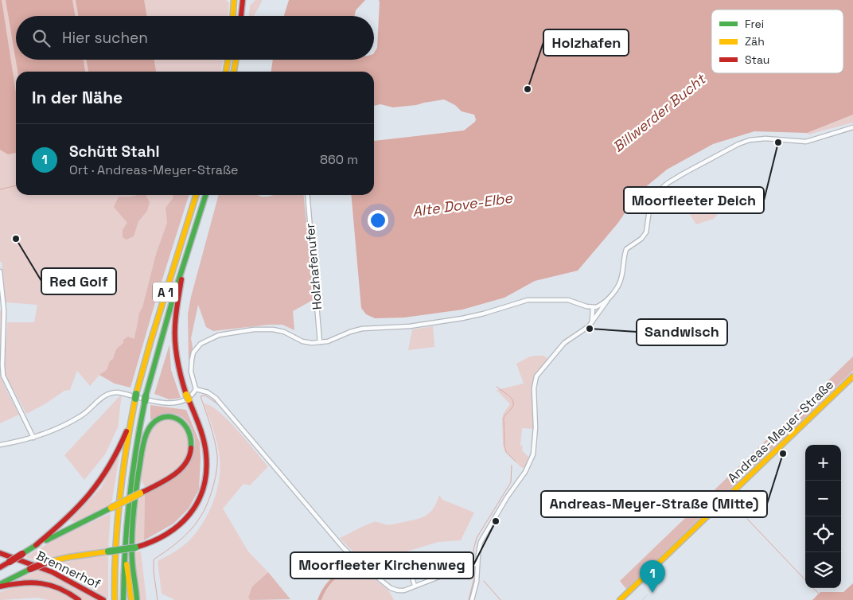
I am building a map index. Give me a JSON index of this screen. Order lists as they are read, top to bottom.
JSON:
{
  "streets": {
    "main road": ["A 1", "Andreas-Meyer-Straße", "Brennerhof"],
    "street": ["Holzhafenufer"]
  },
  "water": ["Billwerder Bucht", "Alte Dove-Elbe"],
  "places": [
    "Holzhafen",
    "Moorfleeter Deich",
    "Red Golf",
    "Sandwisch",
    "Andreas-Meyer-Straße (Mitte)",
    "Moorfleeter Kirchenweg"
  ],
  "legend": ["Frei", "Zäh", "Stau"],
  "page": {
    "search": "Hier suchen",
    "heading": "In der Nähe",
    "list": [
      {
        "mark": "1",
        "name": "Schütt Stahl",
        "note": "Ort · Andreas-Meyer-Straße",
        "value": "860 m"
      }
    ],
    "map_buttons": ["+", "−"],
    "pins": "1"
  }
}
